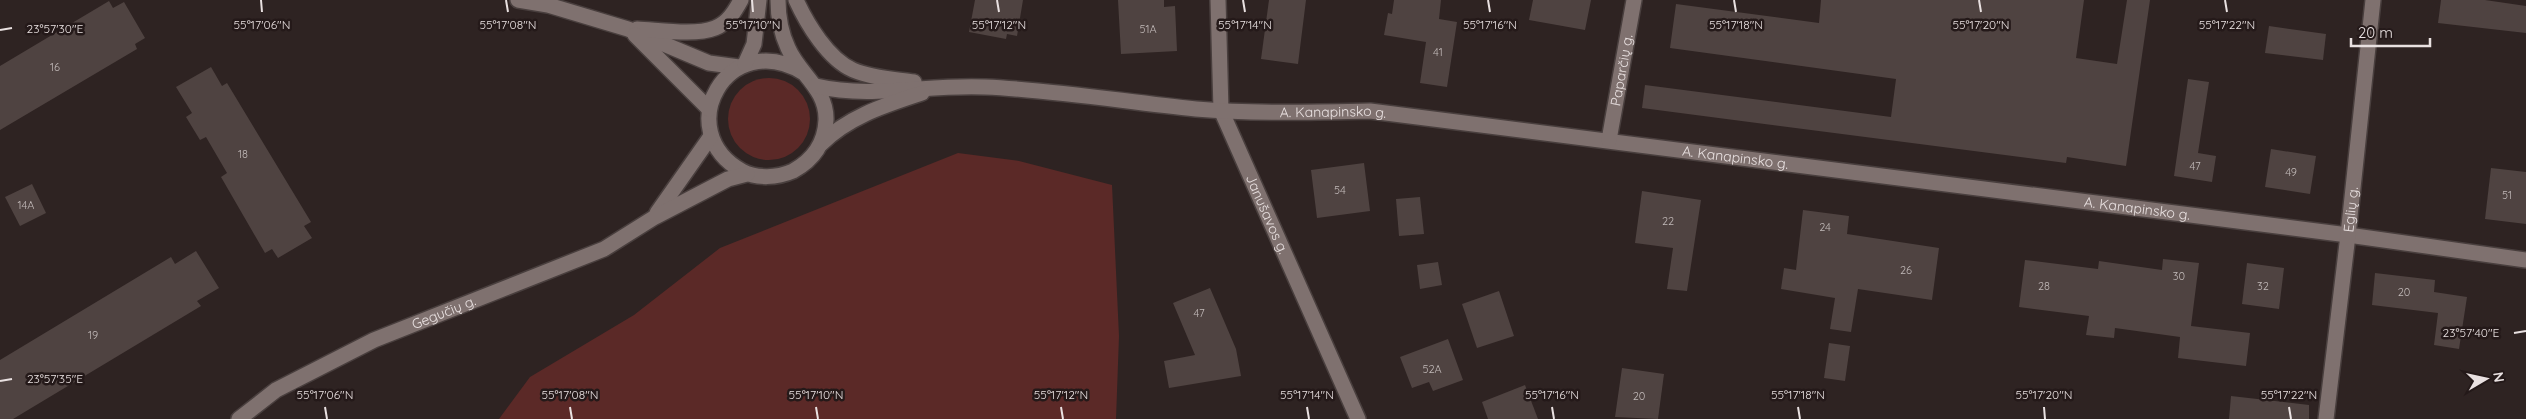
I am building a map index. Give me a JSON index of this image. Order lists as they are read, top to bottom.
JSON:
{
  "streets": {
    "street": [
      "Paparčių g.",
      "A. Kanapinsko g.",
      "Eglių g.",
      "Janušavos g.",
      "Gegučių g."
    ]
  },
  "crossings": [
    ["Paparčių g.", "A. Kanapinsko g."],
    ["A. Kanapinsko g.", "Eglių g."],
    ["A. Kanapinsko g.", "Janušavos g."]
  ],
  "house_numbers": [
    "51A",
    "41",
    "16",
    "18",
    "47",
    "49",
    "54",
    "51",
    "14A",
    "22",
    "24",
    "26",
    "30",
    "28",
    "32",
    "20",
    "47",
    "19",
    "52A",
    "20"
  ],
  "scale_bar": "20 m",
  "north": "right",
  "coordinates": [
    "55°17'06\"N",
    "55°17'08\"N",
    "55°17'10\"N",
    "55°17'12\"N",
    "55°17'14\"N",
    "55°17'16\"N",
    "55°17'18\"N",
    "55°17'20\"N",
    "55°17'22\"N",
    "23°57'30\"E",
    "23°57'40\"E",
    "23°57'35\"E"
  ]
}
